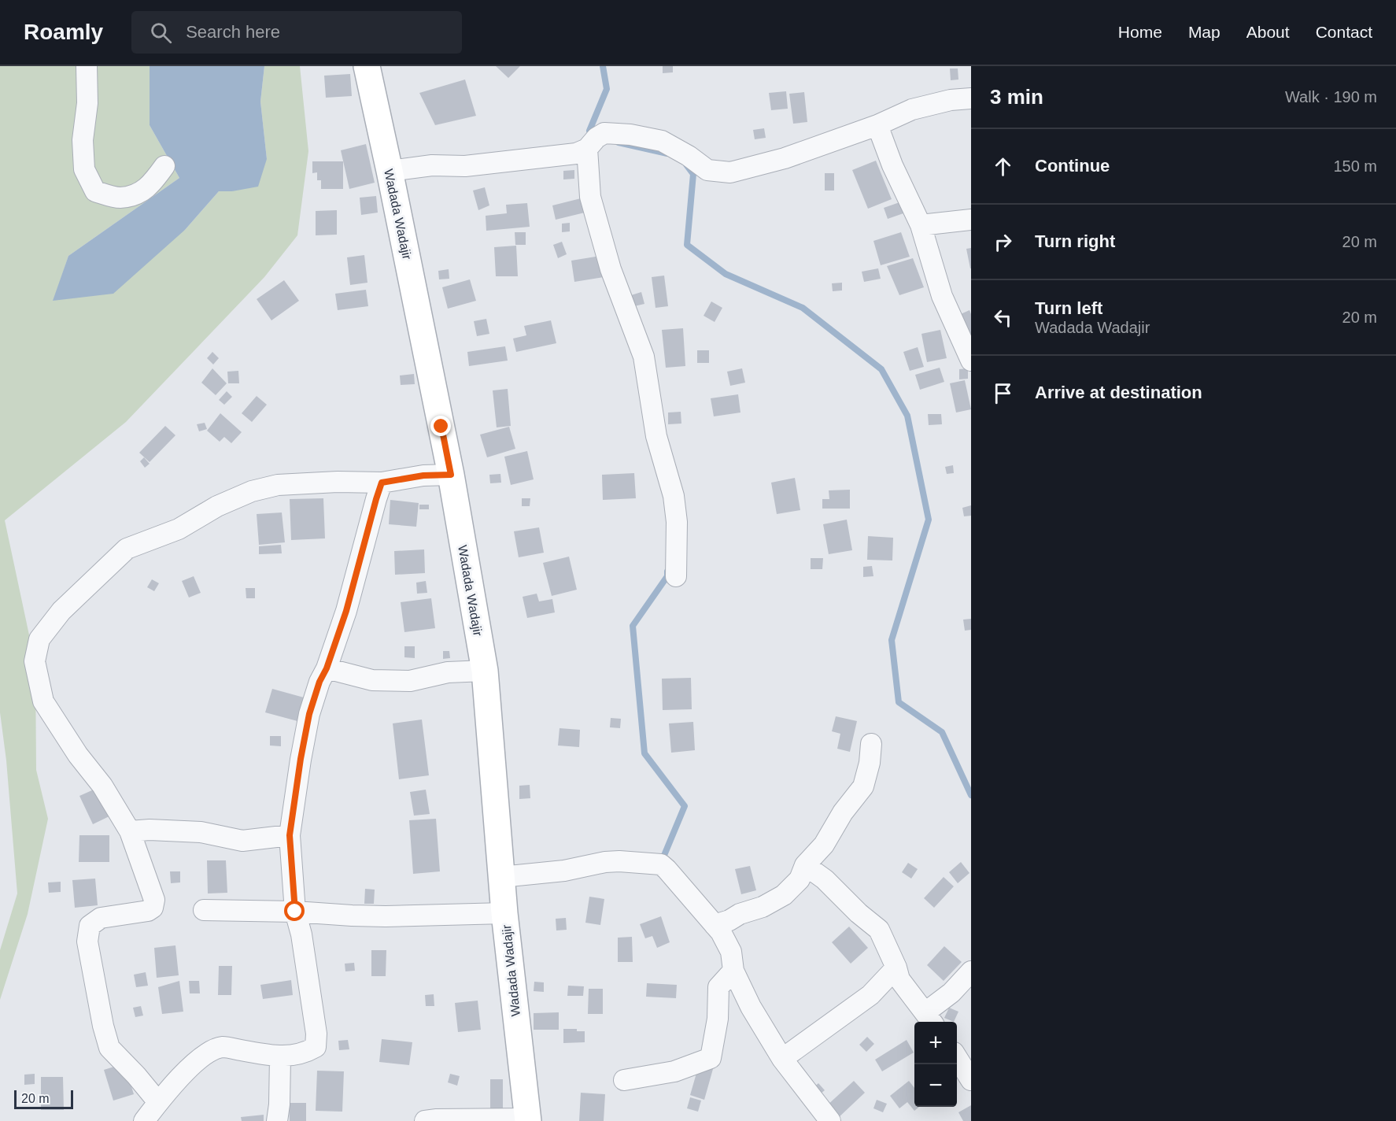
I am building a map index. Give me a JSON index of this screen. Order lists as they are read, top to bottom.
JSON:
{
  "streets": {
    "street": ["Wadada Wadajir"]
  },
  "scale_bar": "20 m",
  "page": {
    "header": "Roamly",
    "search": "Search here",
    "nav": [
      "Home",
      "Map",
      "About",
      "Contact"
    ],
    "heading": ["3 min", "Walk · 190 m"],
    "list": [
      ["Continue", "150 m"],
      ["Turn right", "20 m"],
      ["Turn left", "Wadada Wadajir", "20 m"],
      "Arrive at destination"
    ],
    "map_buttons": ["+", "−"],
    "scale": "20 m"
  }
}
